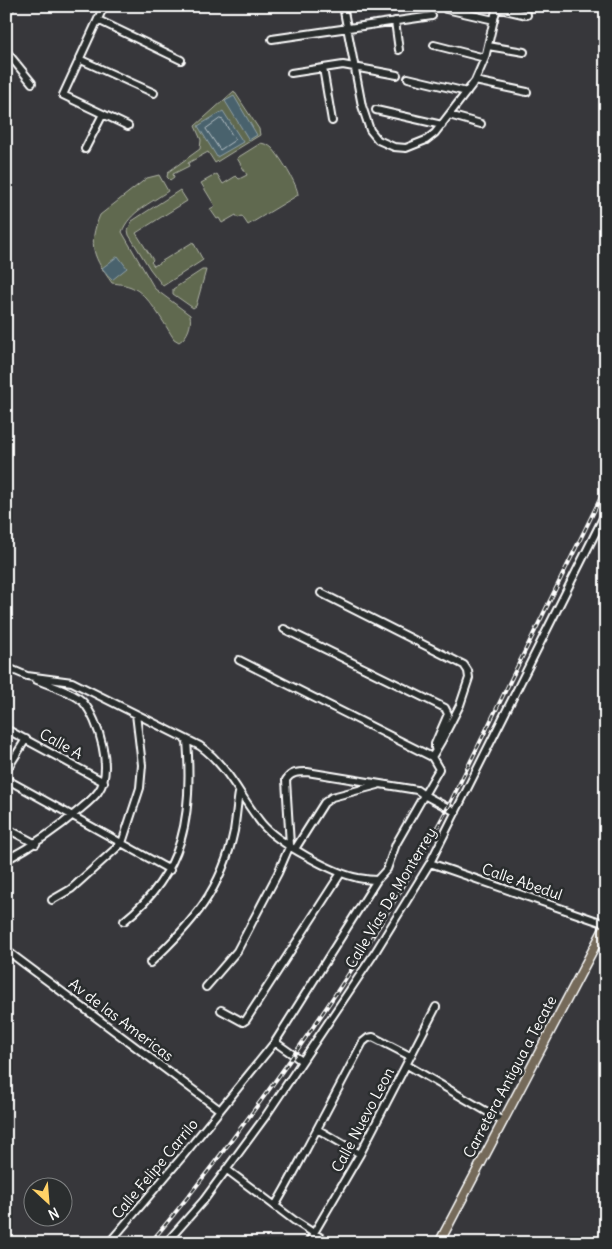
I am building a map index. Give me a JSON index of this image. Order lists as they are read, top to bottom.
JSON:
{
  "streets": {
    "main road": ["Carretera Antigua a Tecate"],
    "street": [
      "Calle A",
      "Calle Abedul",
      "Calle Vías De Monterrey",
      "Av de las Americas",
      "Calle Nuevo Leon",
      "Calle Felipe Carrilo"
    ]
  },
  "crossings": [
    ["Calle Abedul", "Calle Vías De Monterrey"],
    ["Calle Abedul", "Carretera Antigua a Tecate"],
    ["Av de las Americas", "Calle Felipe Carrilo"]
  ],
  "north": "bottom right"
}
